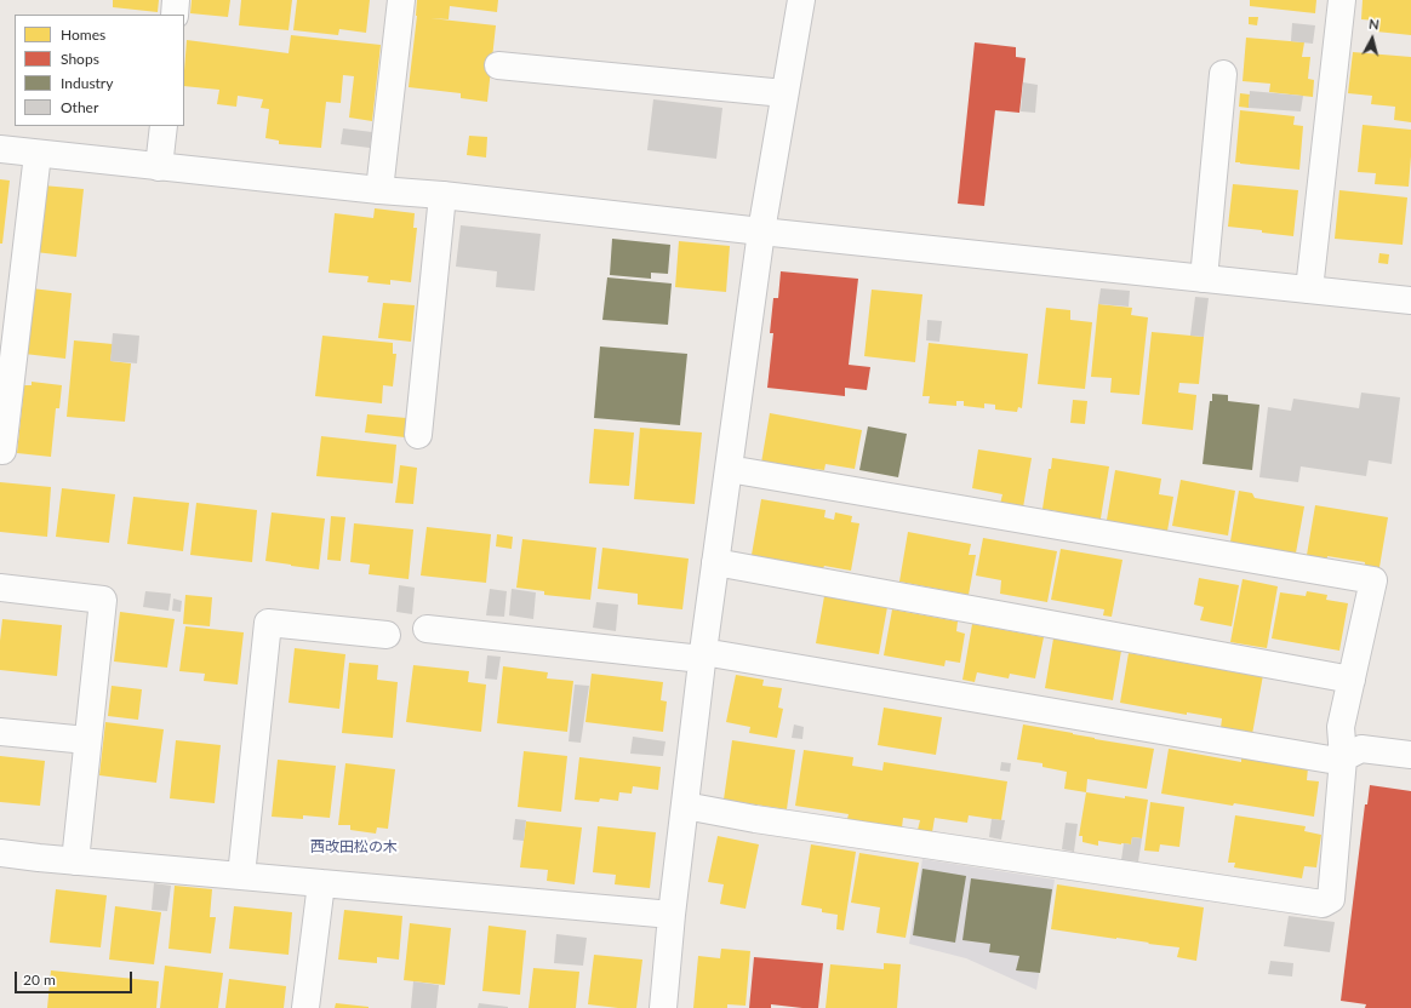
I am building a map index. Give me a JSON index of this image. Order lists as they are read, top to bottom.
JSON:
{
  "districts": ["西改田松の木"],
  "legend": [
    "Homes",
    "Shops",
    "Industry",
    "Other"
  ],
  "scale_bar": "20 m",
  "north": "top"
}
